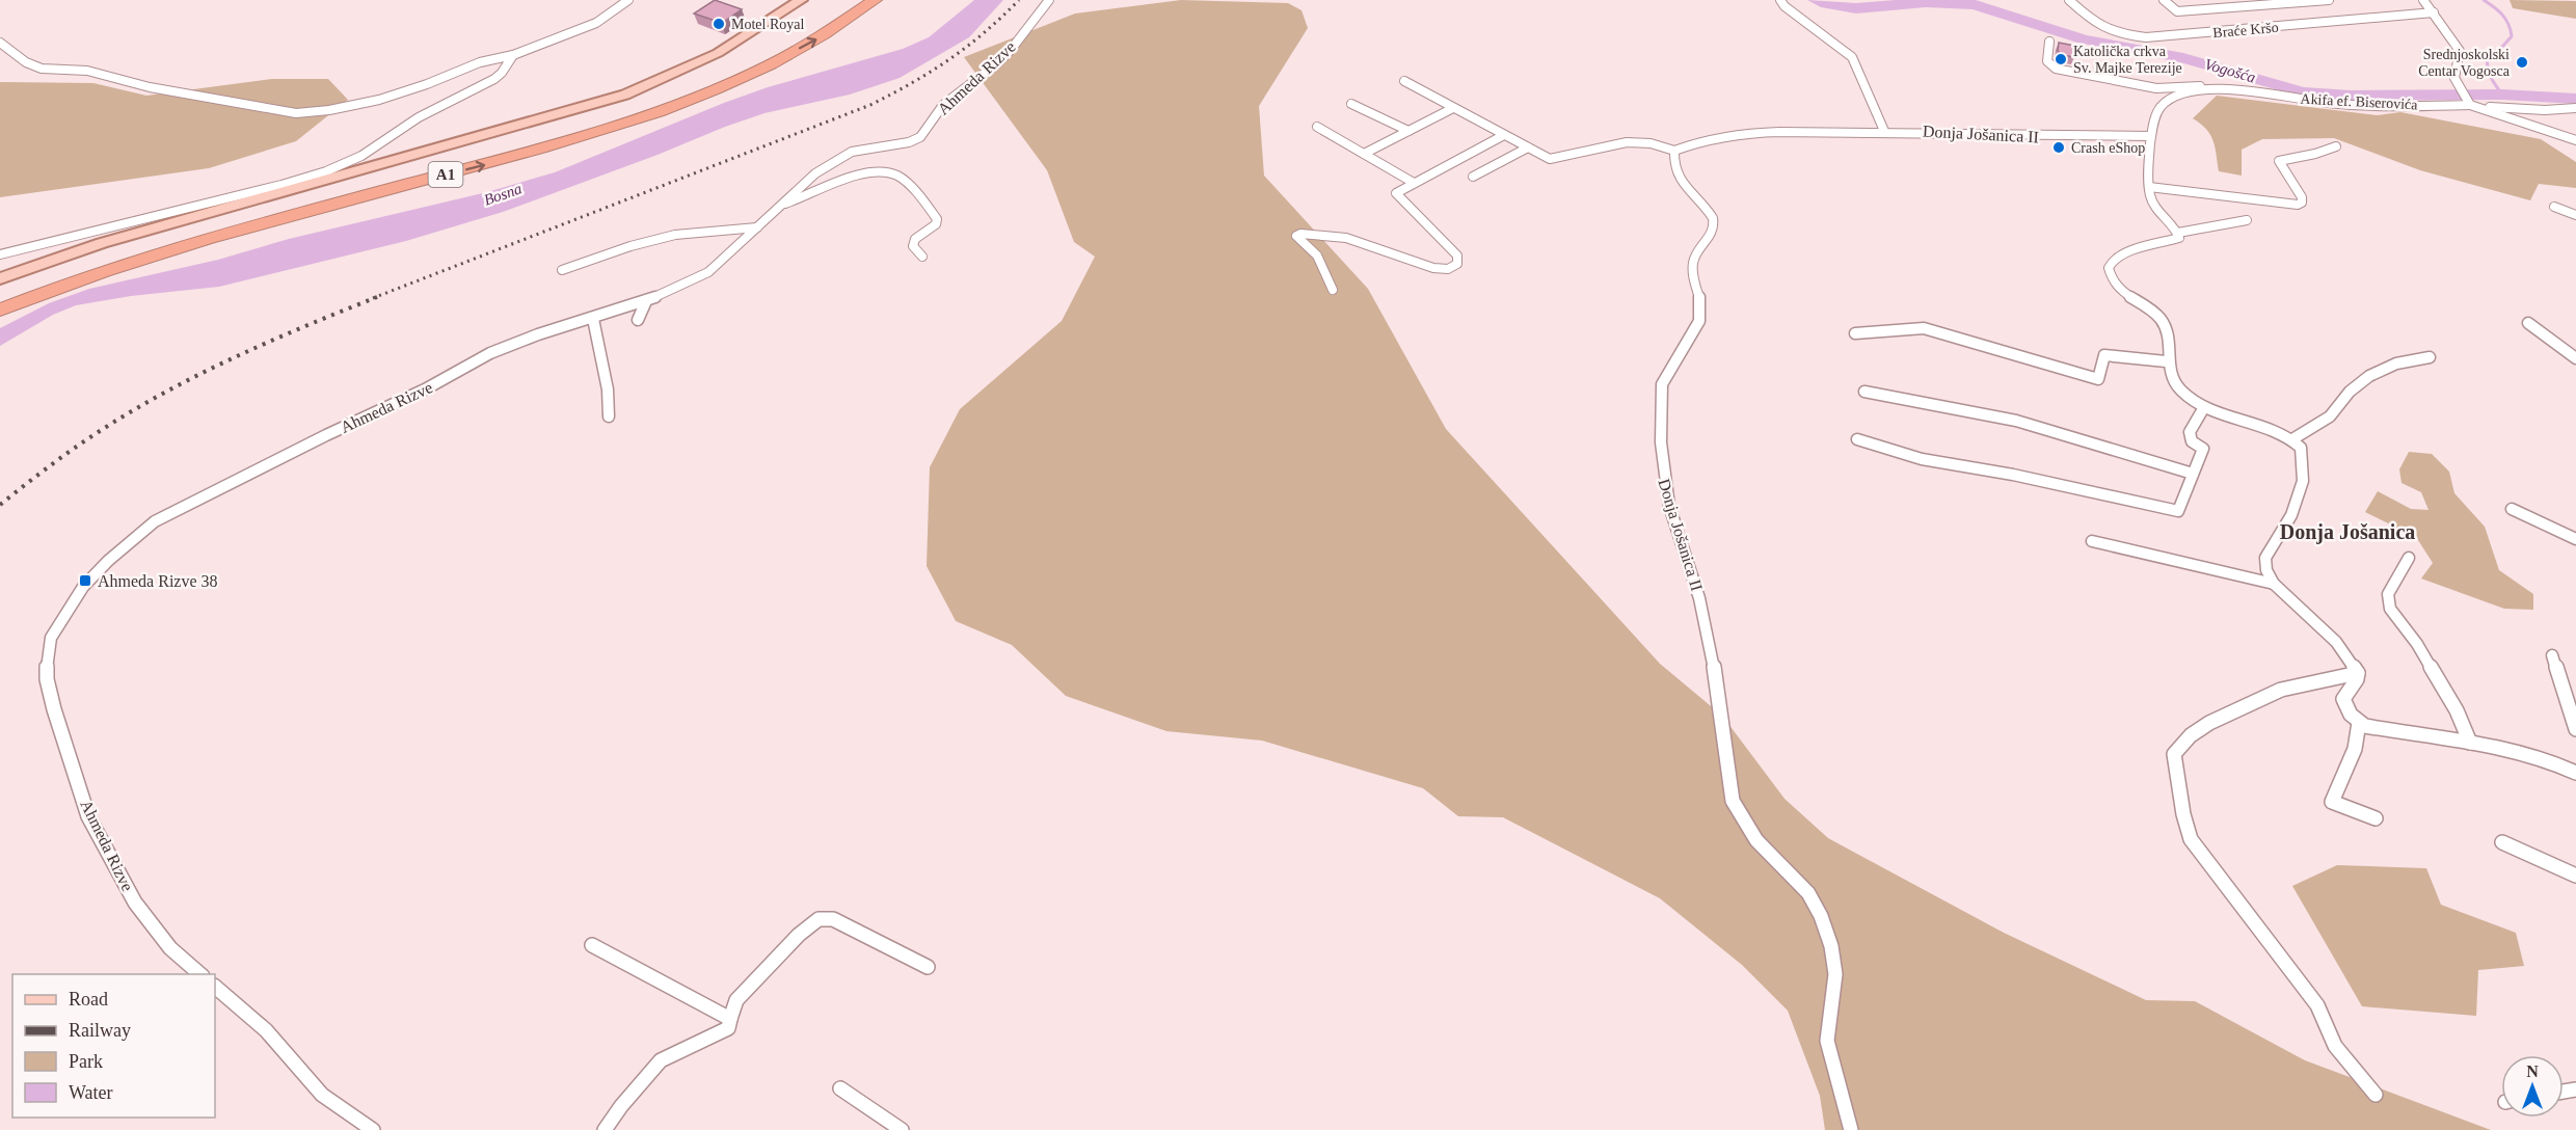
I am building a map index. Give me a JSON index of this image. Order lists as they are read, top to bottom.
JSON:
{
  "streets": {
    "highway": ["A1"],
    "street": [
      "Braće Kršo",
      "Ahmeda Rizve",
      "Akifa ef. Biserovića",
      "Donja Jošanica II"
    ]
  },
  "crossings": [
    ["Akifa ef. Biserovića", "Donja Jošanica II"]
  ],
  "districts": ["Donja Jošanica"],
  "water": ["Vogošća", "Bosna"],
  "places": {
    "other": [
      "Motel Royal",
      "Katolička crkva Sv. Majke Terezije",
      "Srednjoskolski Centar Vogosca",
      "Crash eShop"
    ],
    "transit": ["Ahmeda Rizve 38"]
  },
  "legend": [
    "Road",
    "Railway",
    "Park",
    "Water"
  ],
  "north": "top"
}
